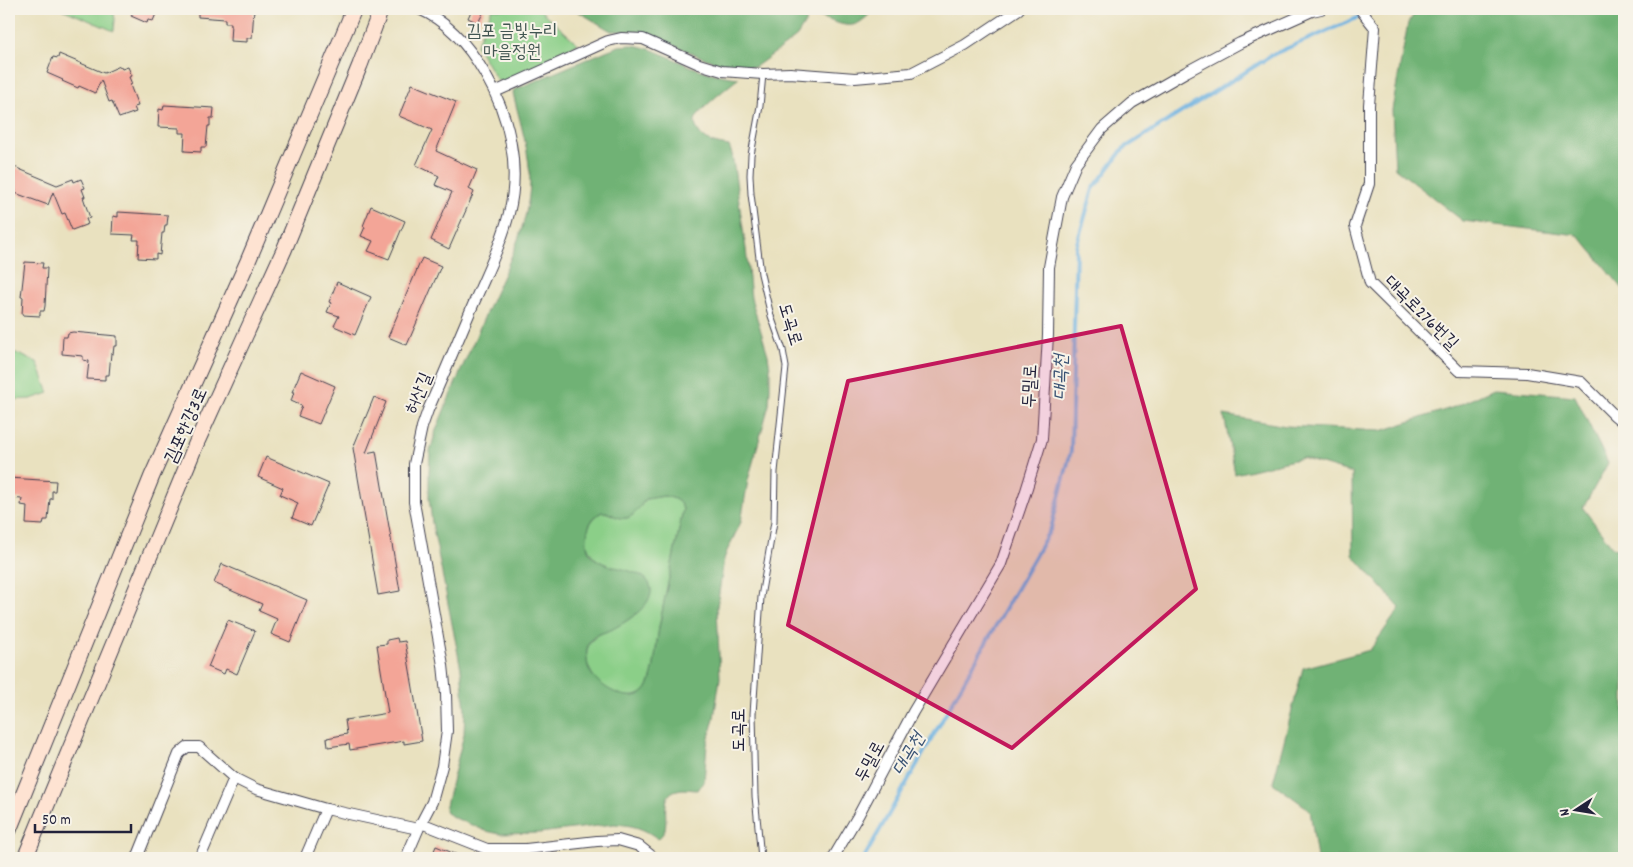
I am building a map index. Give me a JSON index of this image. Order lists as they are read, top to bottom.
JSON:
{
  "streets": {
    "street": [
      "대곡로276번길",
      "두밀로",
      "허산길",
      "김포한강3로"
    ],
    "lane": ["도곡로"]
  },
  "water": ["대곡천"],
  "parks": ["김포 금빛누리 마을정원"],
  "scale_bar": "50 m",
  "north": "left"
}
